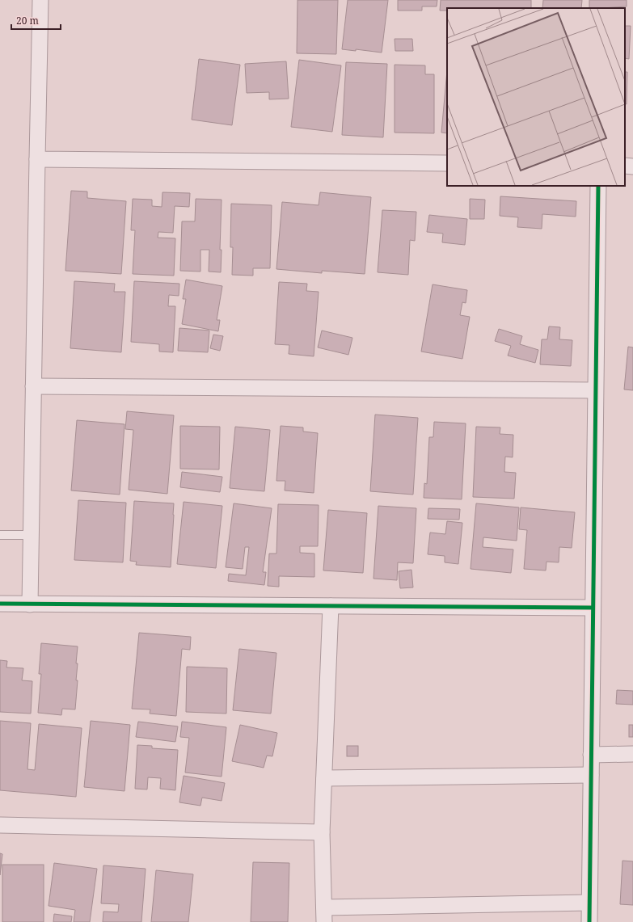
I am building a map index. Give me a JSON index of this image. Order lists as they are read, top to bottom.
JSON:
{
  "scale_bar": "20 m"
}
